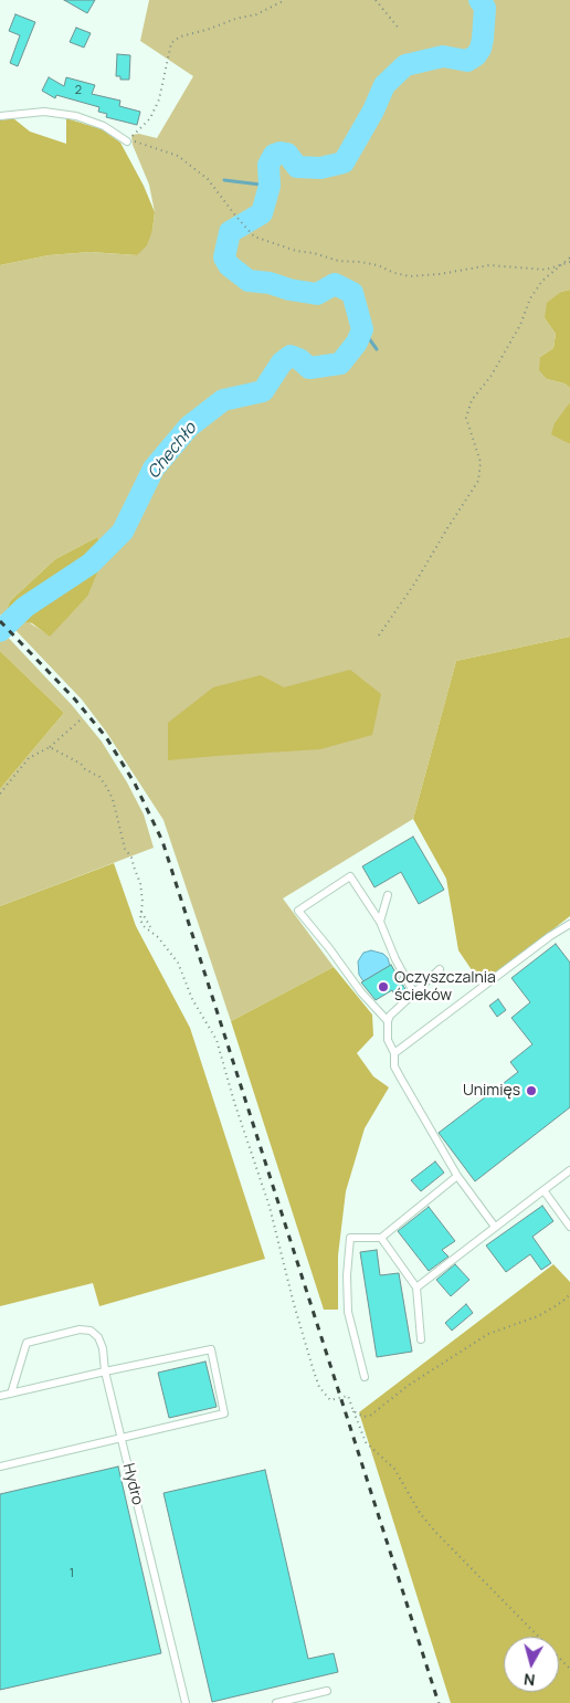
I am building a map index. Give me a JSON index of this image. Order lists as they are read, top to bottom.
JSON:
{
  "streets": {
    "lane": ["Hydro"]
  },
  "water": ["Chechło"],
  "places": ["Oczyszczalnia ścieków", "Unimięs"],
  "house_numbers": ["2", "1"],
  "north": "bottom"
}
